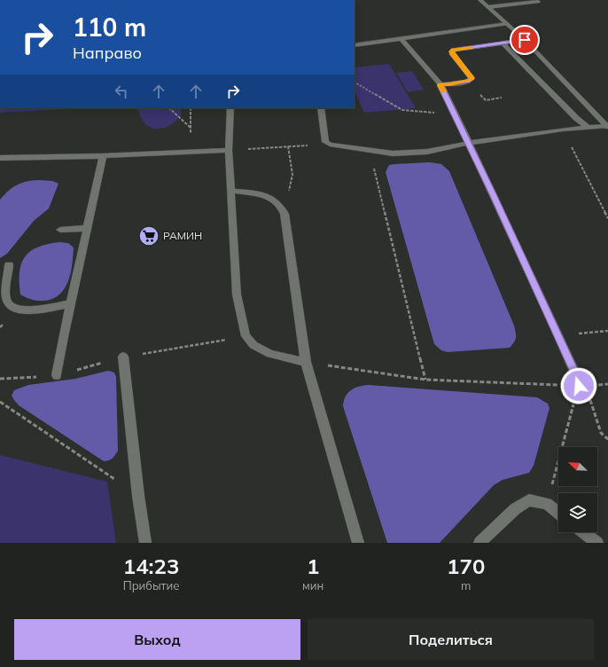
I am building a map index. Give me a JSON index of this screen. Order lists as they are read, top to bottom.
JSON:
{
  "places": {
    "supermarket": ["РАМИН"]
  },
  "north": "top left",
  "page": {
    "turn": ["110 m", "Направо"],
    "eta": [
      "14:23",
      "Прибытие",
      "1",
      "мин",
      "170",
      "m"
    ],
    "buttons": ["Выход", "Поделиться"]
  }
}
